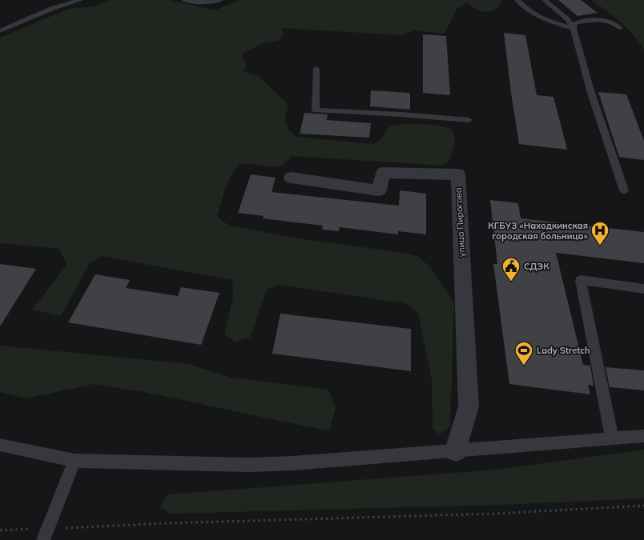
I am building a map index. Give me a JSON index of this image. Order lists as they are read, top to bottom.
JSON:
{
  "streets": {
    "street": ["улица Пирогова"]
  },
  "places": {
    "hospital": ["КГБУЗ «Находкинская городская больница»"],
    "public building": ["СДЭК"],
    "sports": ["Lady Stretch"]
  }
}
